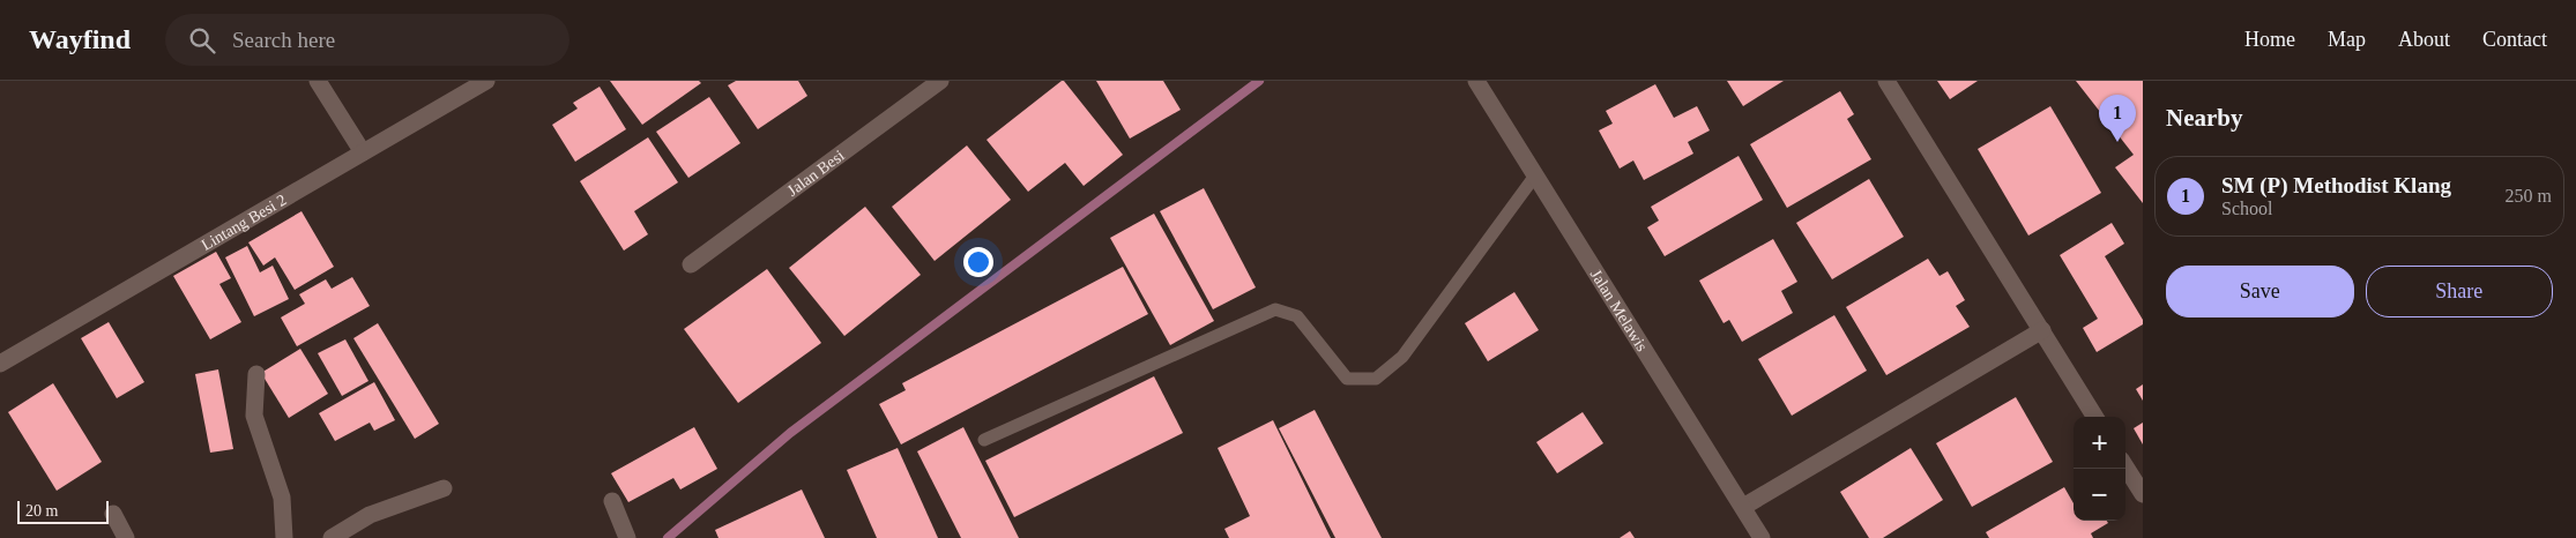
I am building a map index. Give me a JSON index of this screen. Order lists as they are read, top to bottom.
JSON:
{
  "streets": {
    "street": ["Jalan Besi", "Lintang Besi 2", "Jalan Melawis"]
  },
  "scale_bar": "20 m",
  "page": {
    "header": "Wayfind",
    "search": "Search here",
    "nav": [
      "Home",
      "Map",
      "About",
      "Contact"
    ],
    "heading": "Nearby",
    "pins": "1",
    "list": [
      {
        "mark": "1",
        "name": "SM (P) Methodist Klang",
        "note": "School",
        "value": "250 m"
      }
    ],
    "buttons": ["Save", "Share"],
    "map_buttons": ["+", "−"],
    "scale": "20 m"
  }
}
